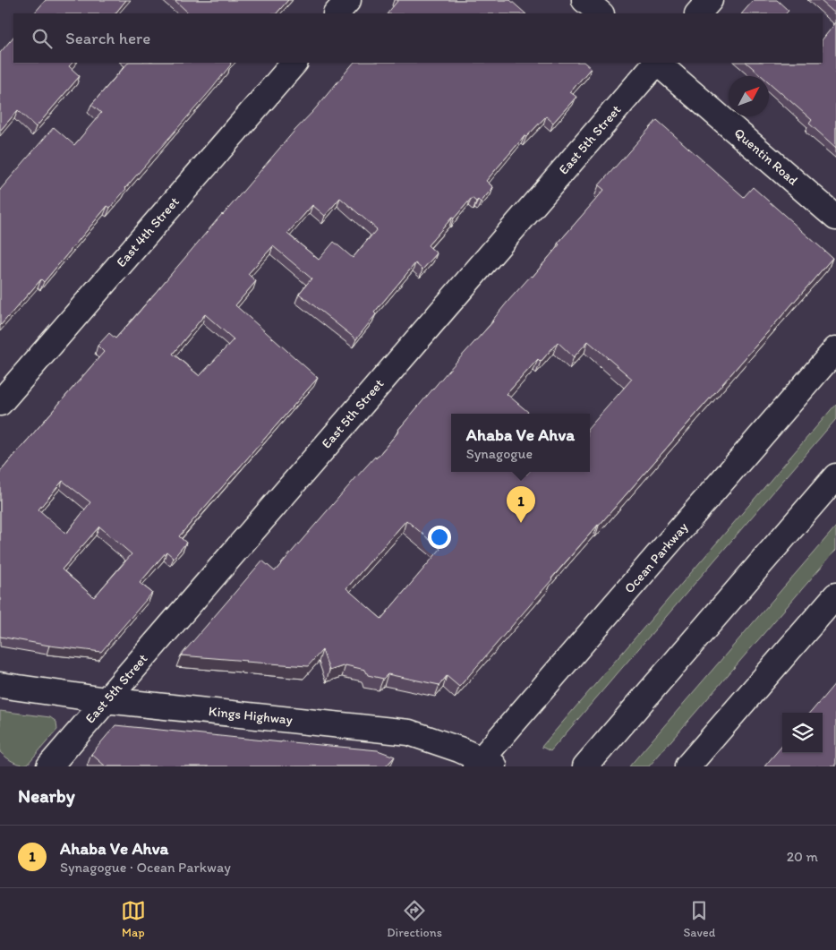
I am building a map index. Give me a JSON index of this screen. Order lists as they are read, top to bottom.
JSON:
{
  "streets": {
    "street": [
      "East 5th Street",
      "Quentin Road",
      "East 4th Street",
      "Ocean Parkway",
      "Kings Highway"
    ]
  },
  "crossings": [
    ["East 5th Street", "Kings Highway"],
    ["Ocean Parkway", "Kings Highway"]
  ],
  "north": "top right",
  "page": {
    "search": "Search here",
    "popup": ["Ahaba Ve Ahva", "Synagogue"],
    "pins": "1",
    "heading": "Nearby",
    "list": [
      {
        "mark": "1",
        "name": "Ahaba Ve Ahva",
        "note": "Synagogue · Ocean Parkway",
        "value": "20 m"
      }
    ],
    "nav": ["Map", "Directions", "Saved"]
  }
}
